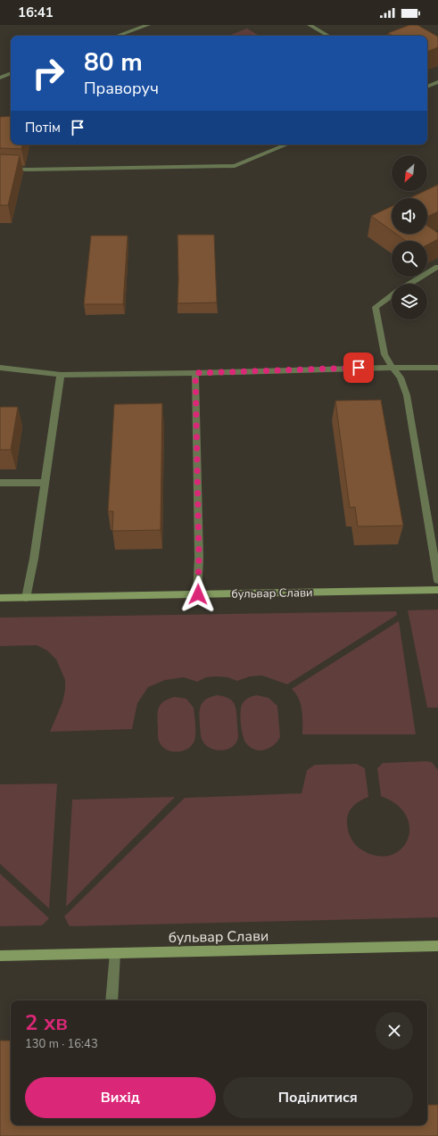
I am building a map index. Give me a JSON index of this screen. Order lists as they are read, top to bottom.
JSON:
{
  "streets": {
    "main road": ["бульвар Слави"]
  },
  "north": "bottom left",
  "page": {
    "status": "16:41",
    "turn": ["80 m", "Праворуч"],
    "then": "Потім",
    "heading": ["2 хв", "130 m · 16:43"],
    "buttons": ["Вихід", "Поділитися"]
  }
}
